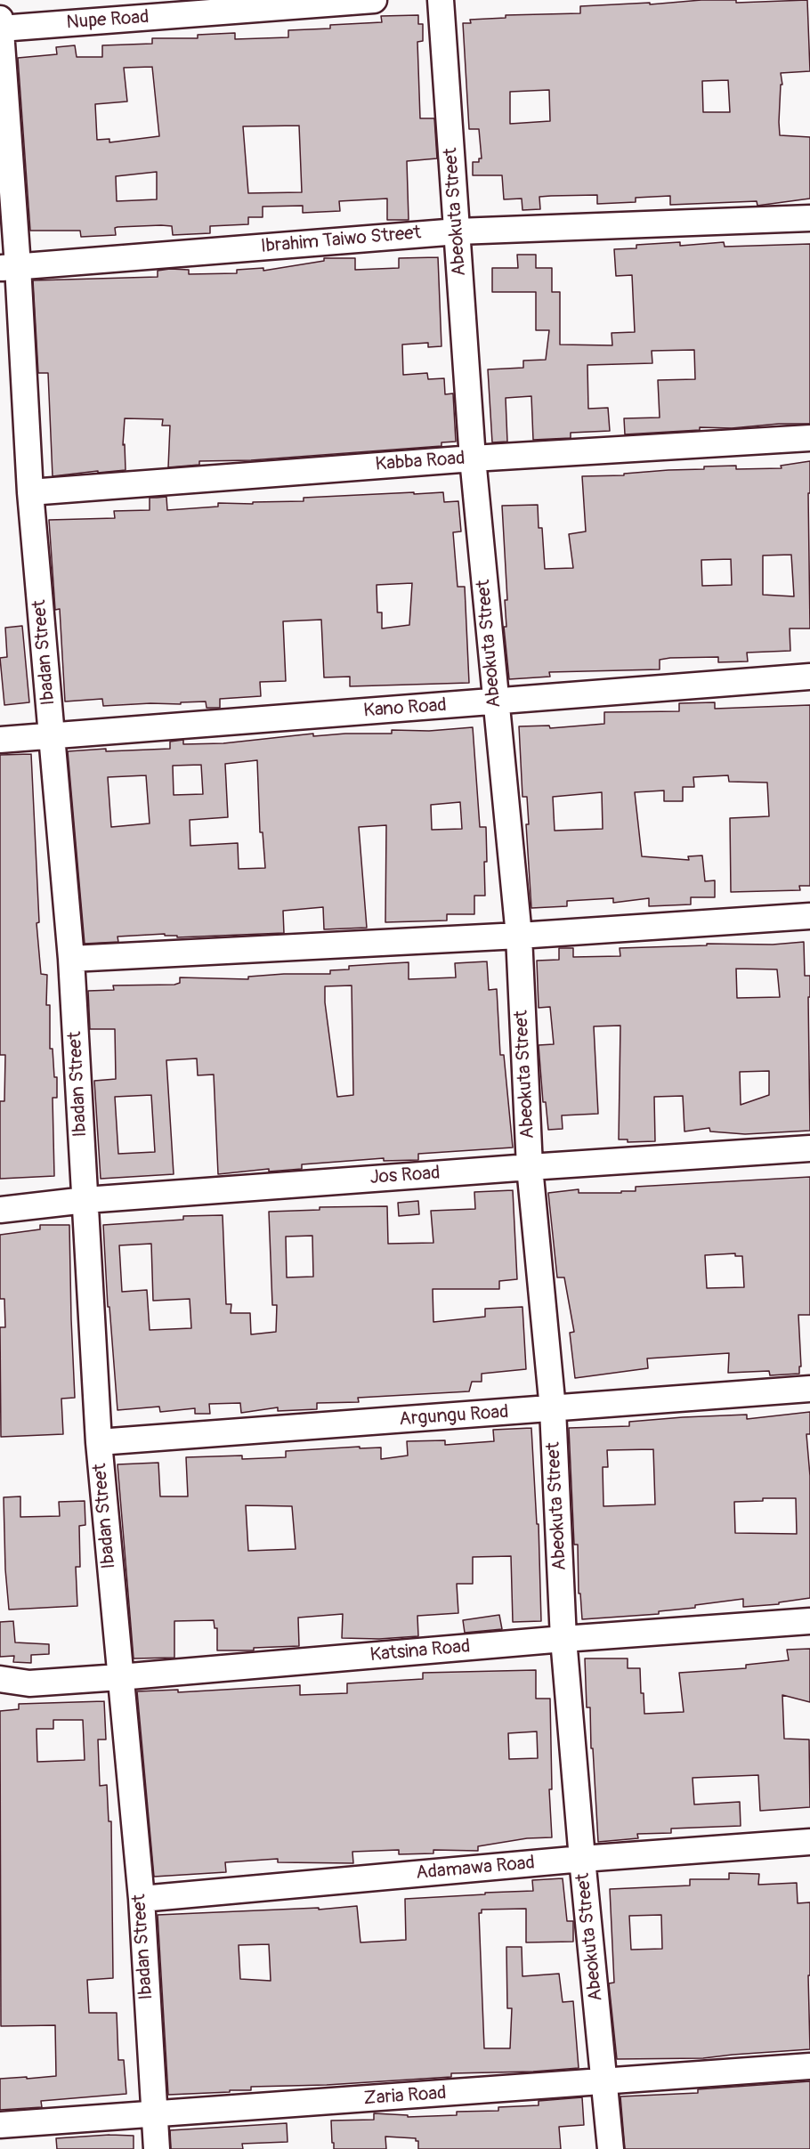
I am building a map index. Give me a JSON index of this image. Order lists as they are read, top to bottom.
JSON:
{
  "streets": {
    "street": [
      "Nupe Road",
      "Abeokuta Street",
      "Ibrahim Taiwo Street",
      "Kabba Road",
      "Ibadan Street",
      "Kano Road",
      "Jos Road",
      "Argungu Road",
      "Katsina Road",
      "Adamawa Road",
      "Zaria Road"
    ]
  },
  "crossings": [
    ["Nupe Road", "Ibadan Street"],
    ["Abeokuta Street", "Ibrahim Taiwo Street"],
    ["Abeokuta Street", "Kabba Road"],
    ["Abeokuta Street", "Kano Road"],
    ["Abeokuta Street", "Jos Road"],
    ["Abeokuta Street", "Argungu Road"],
    ["Abeokuta Street", "Katsina Road"],
    ["Abeokuta Street", "Adamawa Road"],
    ["Abeokuta Street", "Zaria Road"],
    ["Ibrahim Taiwo Street", "Ibadan Street"],
    ["Kabba Road", "Ibadan Street"],
    ["Ibadan Street", "Kano Road"],
    ["Ibadan Street", "Jos Road"],
    ["Ibadan Street", "Argungu Road"],
    ["Ibadan Street", "Katsina Road"],
    ["Ibadan Street", "Adamawa Road"],
    ["Ibadan Street", "Zaria Road"]
  ]
}
